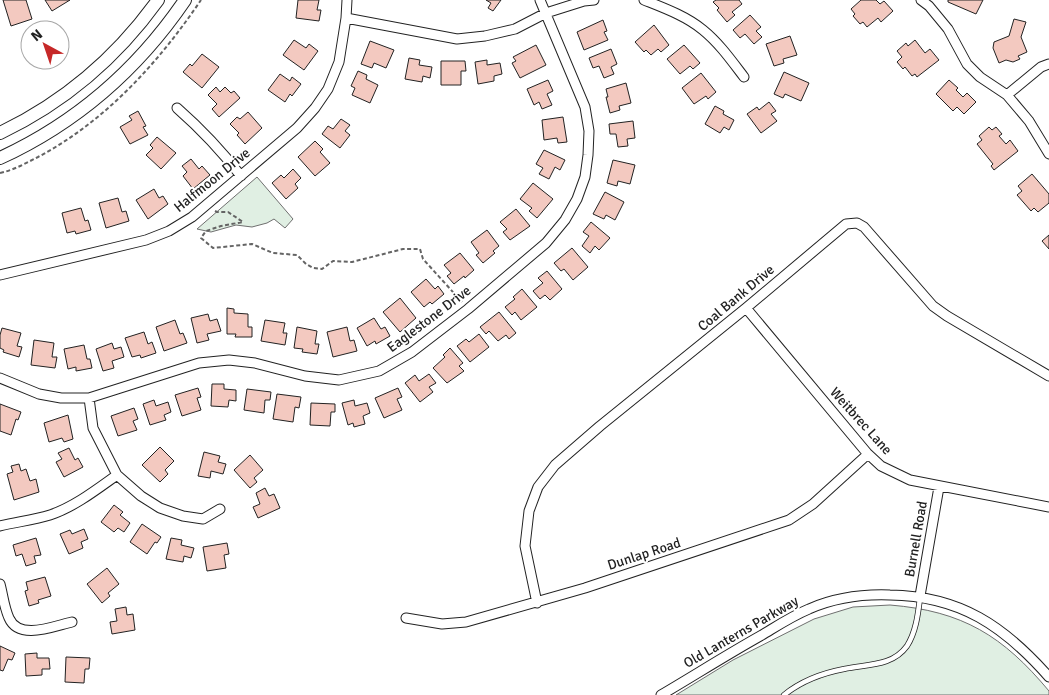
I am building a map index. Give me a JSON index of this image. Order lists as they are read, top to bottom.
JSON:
{
  "streets": {
    "street": [
      "Halfmoon Drive",
      "Coal Bank Drive",
      "Eaglestone Drive",
      "Weitbrec Lane",
      "Burnell Road",
      "Dunlap Road",
      "Old Lanterns Parkway"
    ]
  },
  "crossings": [
    ["Coal Bank Drive", "Weitbrec Lane"],
    ["Coal Bank Drive", "Dunlap Road"],
    ["Weitbrec Lane", "Burnell Road"],
    ["Weitbrec Lane", "Dunlap Road"],
    ["Burnell Road", "Old Lanterns Parkway"]
  ],
  "north": "top left"
}
